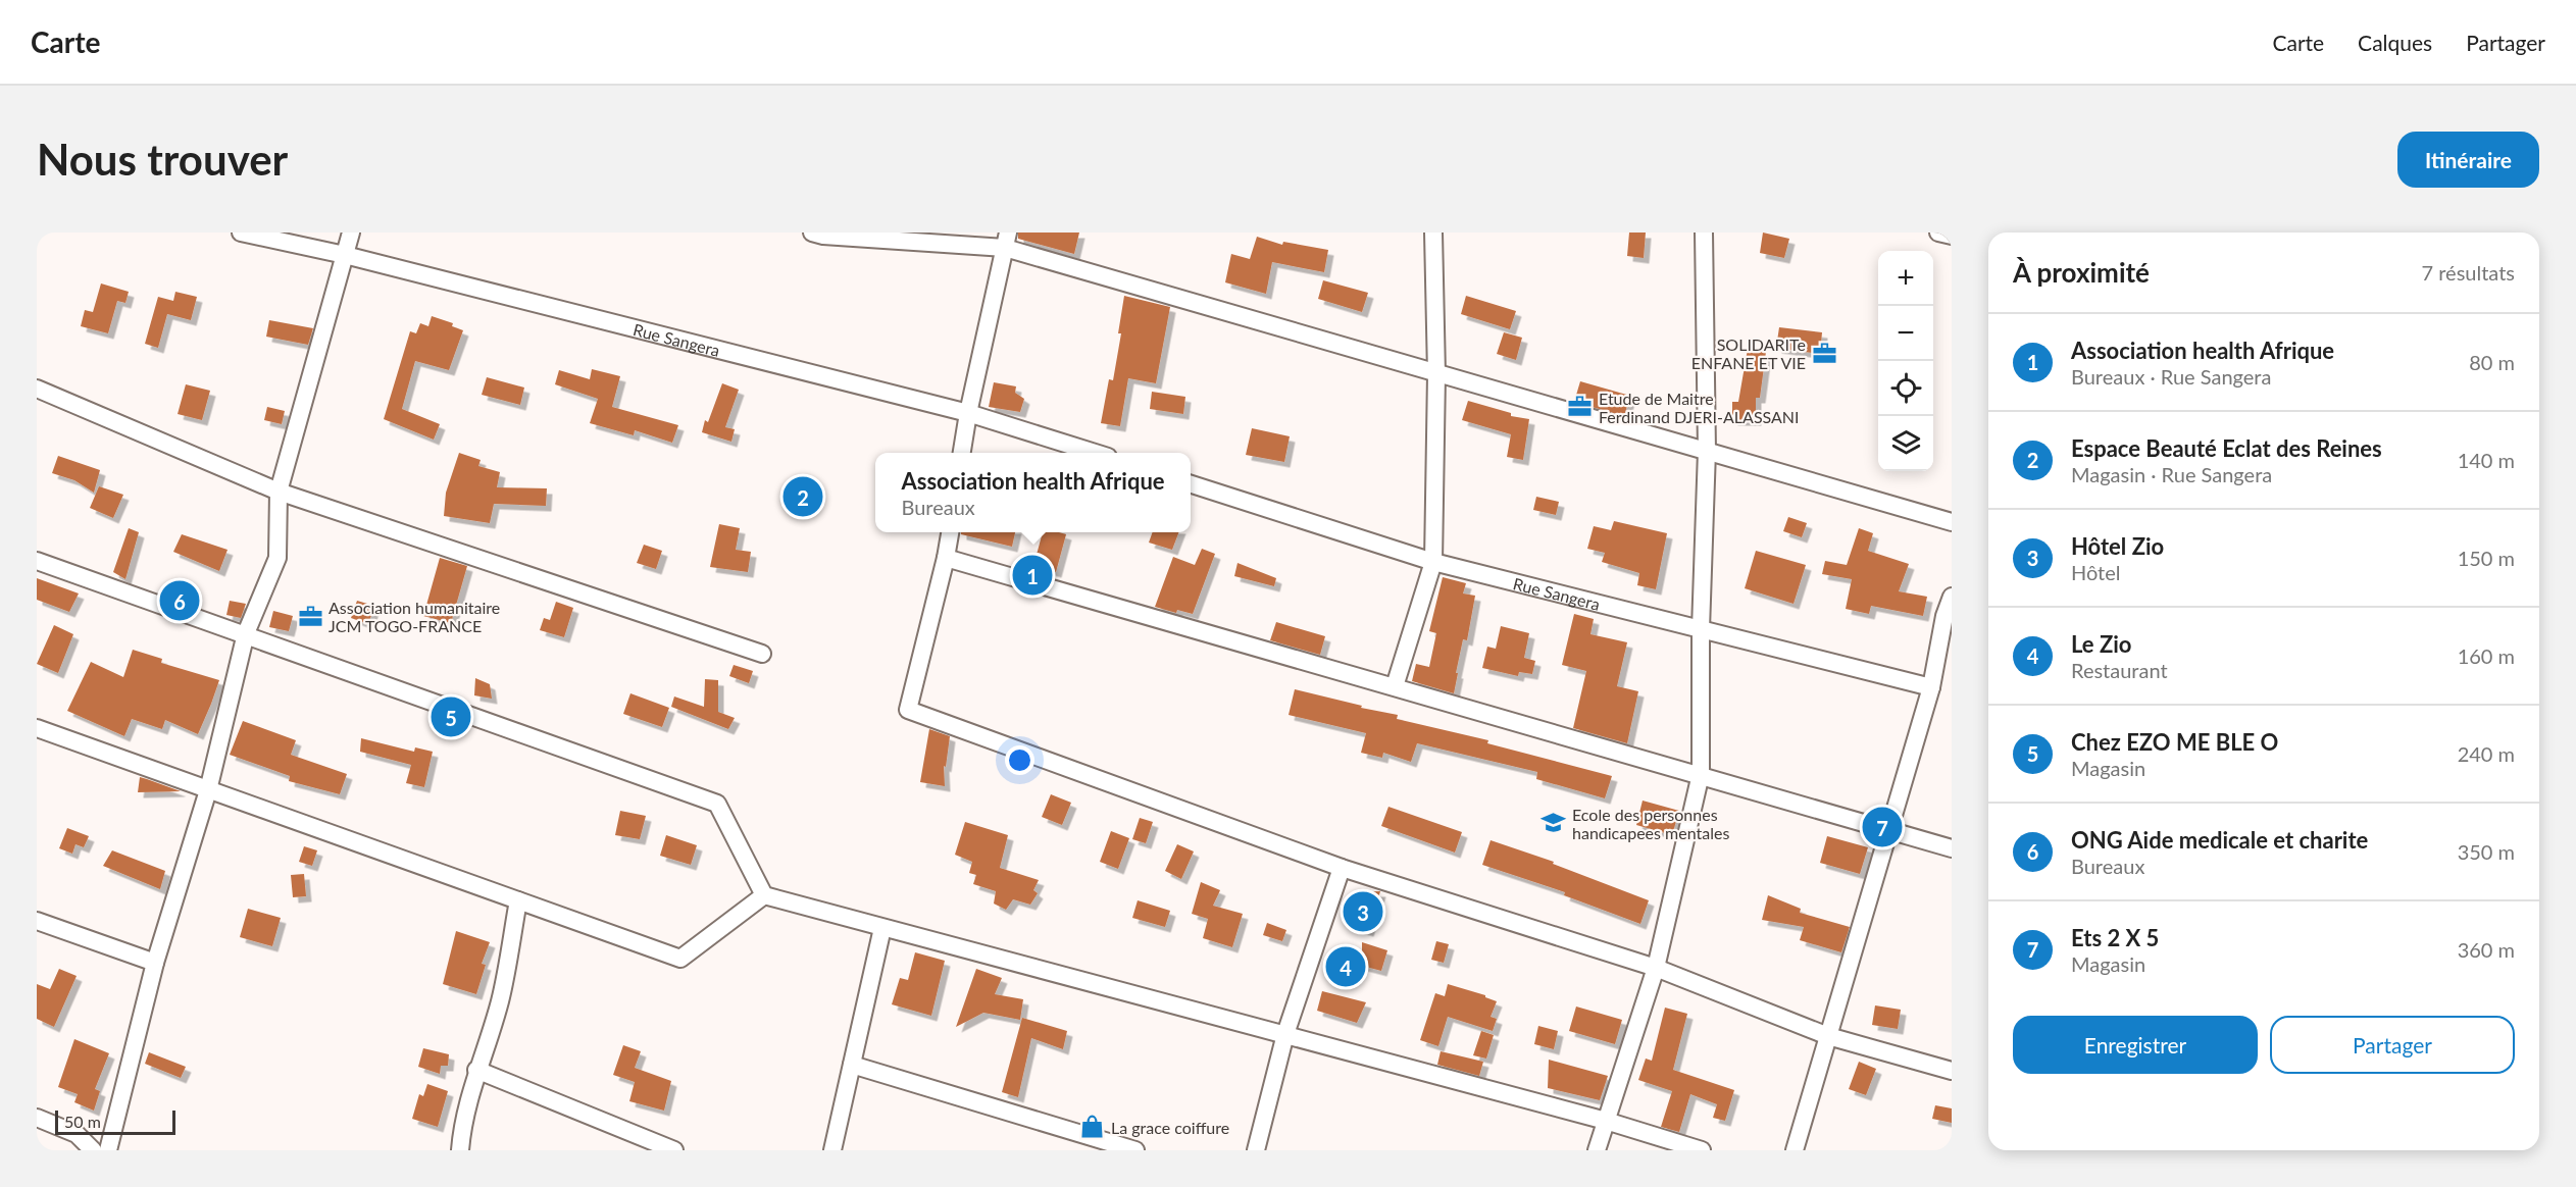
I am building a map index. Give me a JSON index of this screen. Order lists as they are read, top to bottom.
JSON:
{
  "streets": {
    "street": ["Rue Sangera"]
  },
  "places": {
    "office": ["SOLIDARITe ENFANE ET VIE", "Etude de Maitre Ferdinand DJERI-ALASSANI", "Association humanitaire JCM TOGO-FRANCE"],
    "school or university": ["Ecole des personnes handicapees mentales"],
    "shop": ["La grace coiffure"]
  },
  "scale_bar": "50 m",
  "page": {
    "header": "Carte",
    "nav": ["Carte", "Calques", "Partager"],
    "buttons": [
      "Itinéraire",
      ["Enregistrer", "Partager"]
    ],
    "title": "Nous trouver",
    "heading": ["À proximité", "7 résultats"],
    "map_buttons": ["+", "−"],
    "list": [
      {
        "mark": "1",
        "name": "Association health Afrique",
        "note": "Bureaux · Rue Sangera",
        "value": "80 m"
      },
      {
        "mark": "2",
        "name": "Espace Beauté Eclat des Reines",
        "note": "Magasin · Rue Sangera",
        "value": "140 m"
      },
      {
        "mark": "3",
        "name": "Hôtel Zio",
        "note": "Hôtel",
        "value": "150 m"
      },
      {
        "mark": "4",
        "name": "Le Zio",
        "note": "Restaurant",
        "value": "160 m"
      },
      {
        "mark": "5",
        "name": "Chez EZO ME BLE O",
        "note": "Magasin",
        "value": "240 m"
      },
      {
        "mark": "6",
        "name": "ONG Aide medicale et charite",
        "note": "Bureaux",
        "value": "350 m"
      },
      {
        "mark": "7",
        "name": "Ets 2 X 5",
        "note": "Magasin",
        "value": "360 m"
      }
    ],
    "popup": ["Association health Afrique", "Bureaux"],
    "pins": [
      "2",
      "1",
      "6",
      "5",
      "7",
      "3",
      "4"
    ],
    "scale": "50 m"
  }
}
